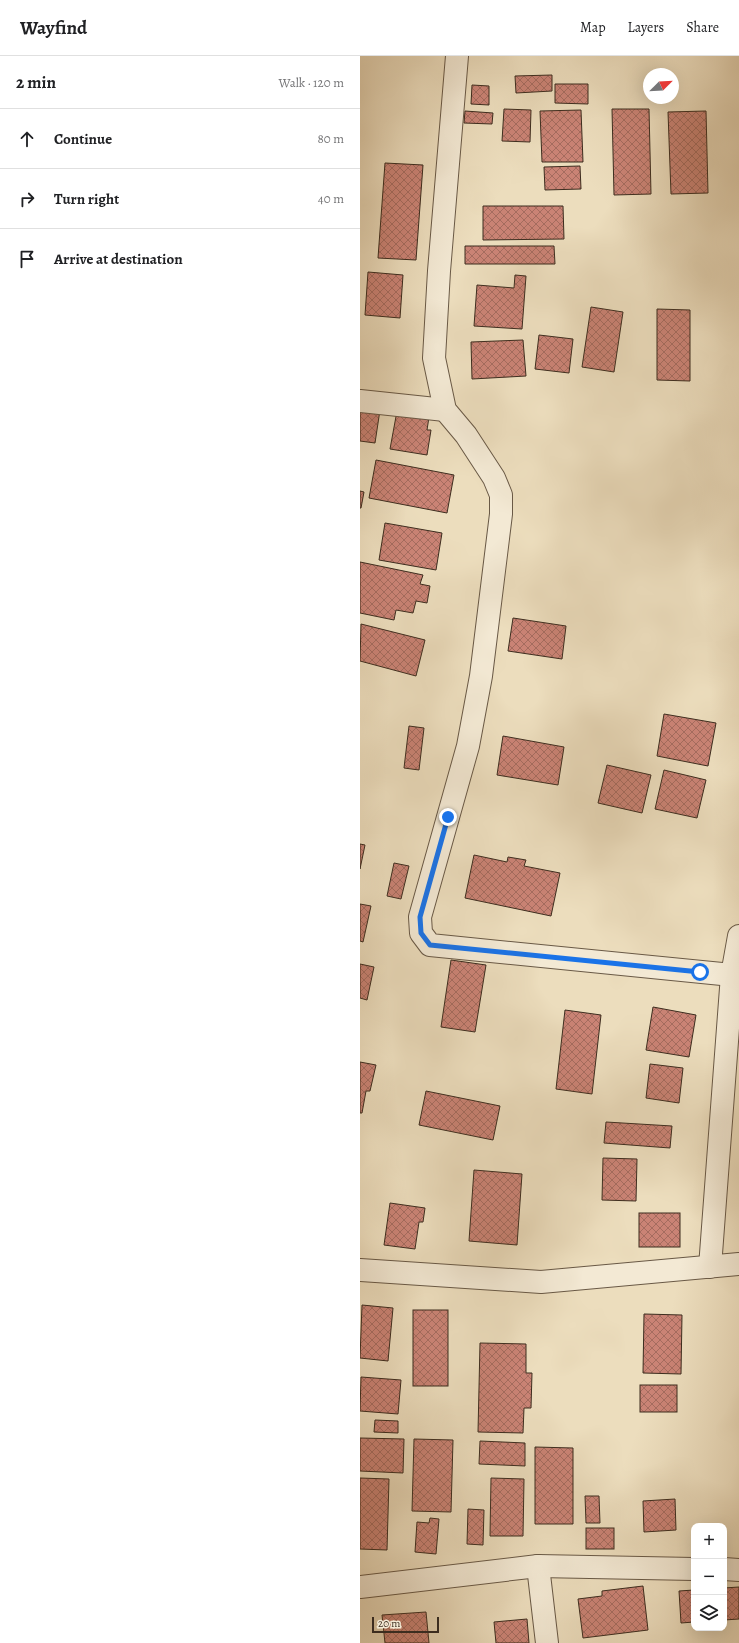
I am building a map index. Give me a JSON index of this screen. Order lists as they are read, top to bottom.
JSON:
{
  "scale_bar": "20 m",
  "north": "top right",
  "page": {
    "header": "Wayfind",
    "nav": ["Map", "Layers", "Share"],
    "heading": ["2 min", "Walk · 120 m"],
    "list": [
      ["Continue", "80 m"],
      ["Turn right", "40 m"],
      "Arrive at destination"
    ],
    "map_buttons": ["+", "−"],
    "scale": "20 m"
  }
}
